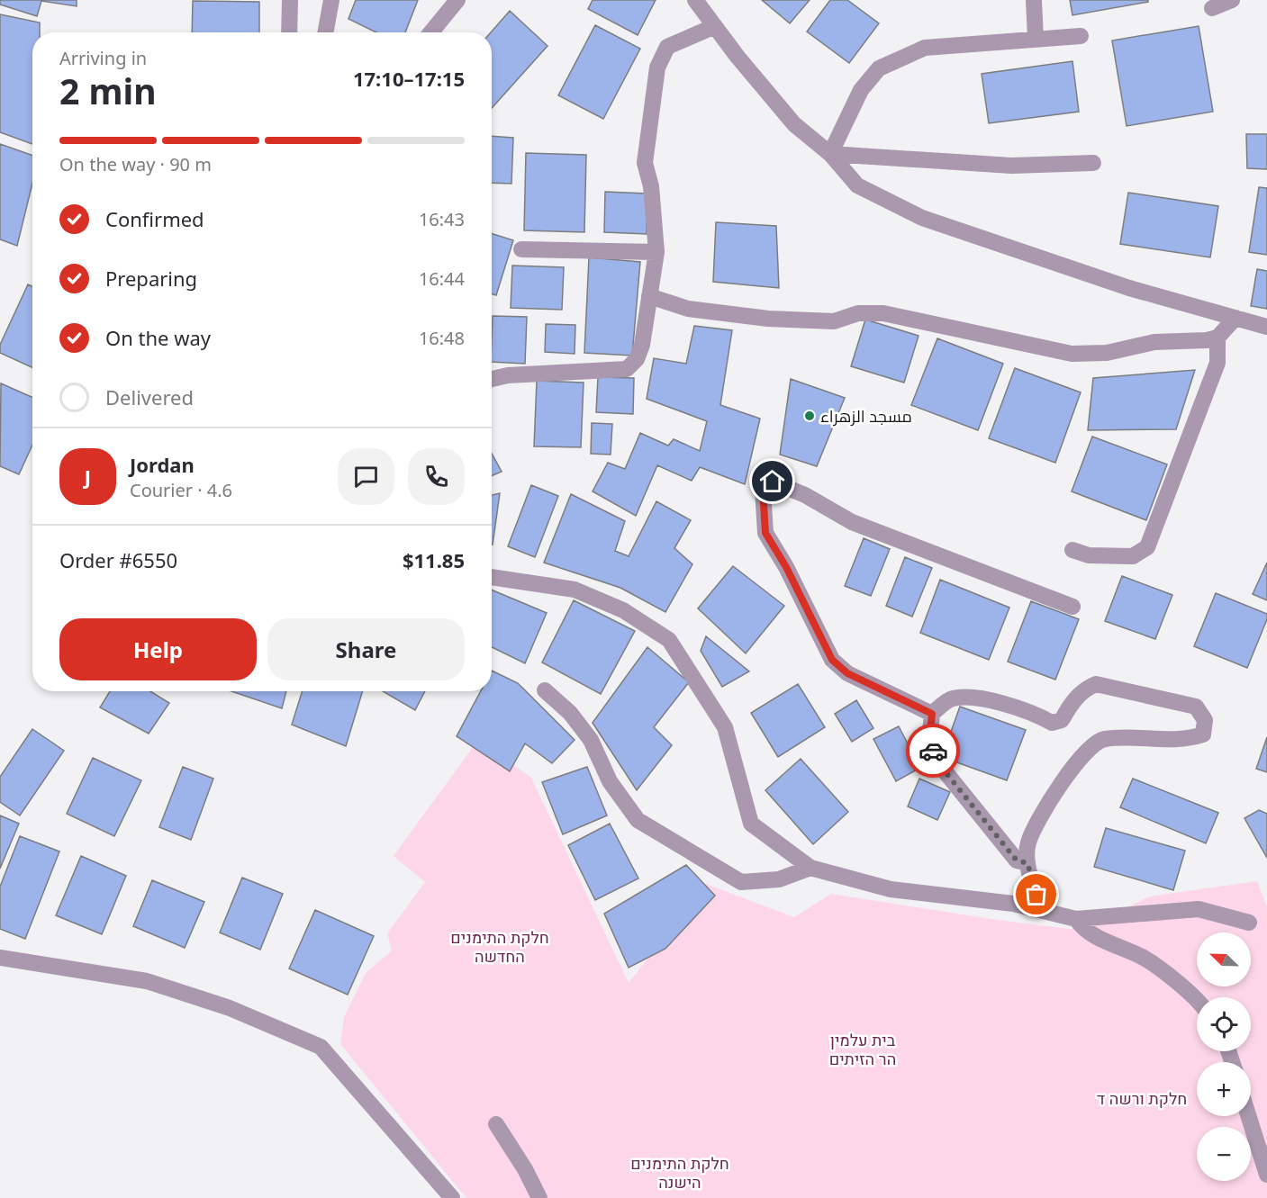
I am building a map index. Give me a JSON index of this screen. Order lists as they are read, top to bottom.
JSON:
{
  "parks": [
    "חלקת התימנים החדשה",
    "בית עלמין הר הזיתים",
    "חלקת ורשה ד",
    "חלקת התימנים הישנה"
  ],
  "places": ["مسجد الزهراء"],
  "north": "top left",
  "page": {
    "heading": ["2 min", "Arriving in", "17:10–17:15"],
    "panel": [
      "Jordan",
      "Courier · 4.6",
      "Order #6550",
      "$11.85"
    ],
    "bar": "On the way · 90 m",
    "list": [
      ["Confirmed", "16:43"],
      ["Preparing", "16:44"],
      ["On the way", "16:48"],
      "Delivered"
    ],
    "round": "J",
    "buttons": ["Help", "Share"],
    "map_buttons": ["+", "−"]
  }
}
